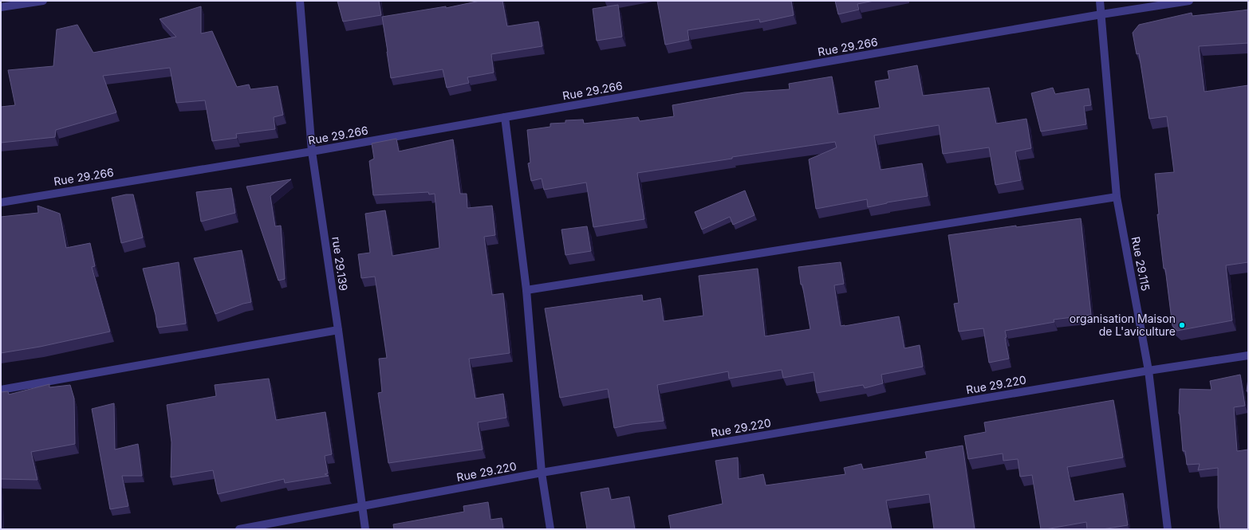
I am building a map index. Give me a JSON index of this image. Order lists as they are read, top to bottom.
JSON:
{
  "streets": {
    "street": [
      "Rue 29.266",
      "rue 29.139",
      "Rue 29.115",
      "Rue 29.220"
    ]
  },
  "crossings": [
    ["Rue 29.266", "rue 29.139"],
    ["Rue 29.266", "Rue 29.115"],
    ["rue 29.139", "Rue 29.220"],
    ["Rue 29.115", "Rue 29.220"]
  ],
  "places": ["organisation Maison de L'aviculture"]
}
